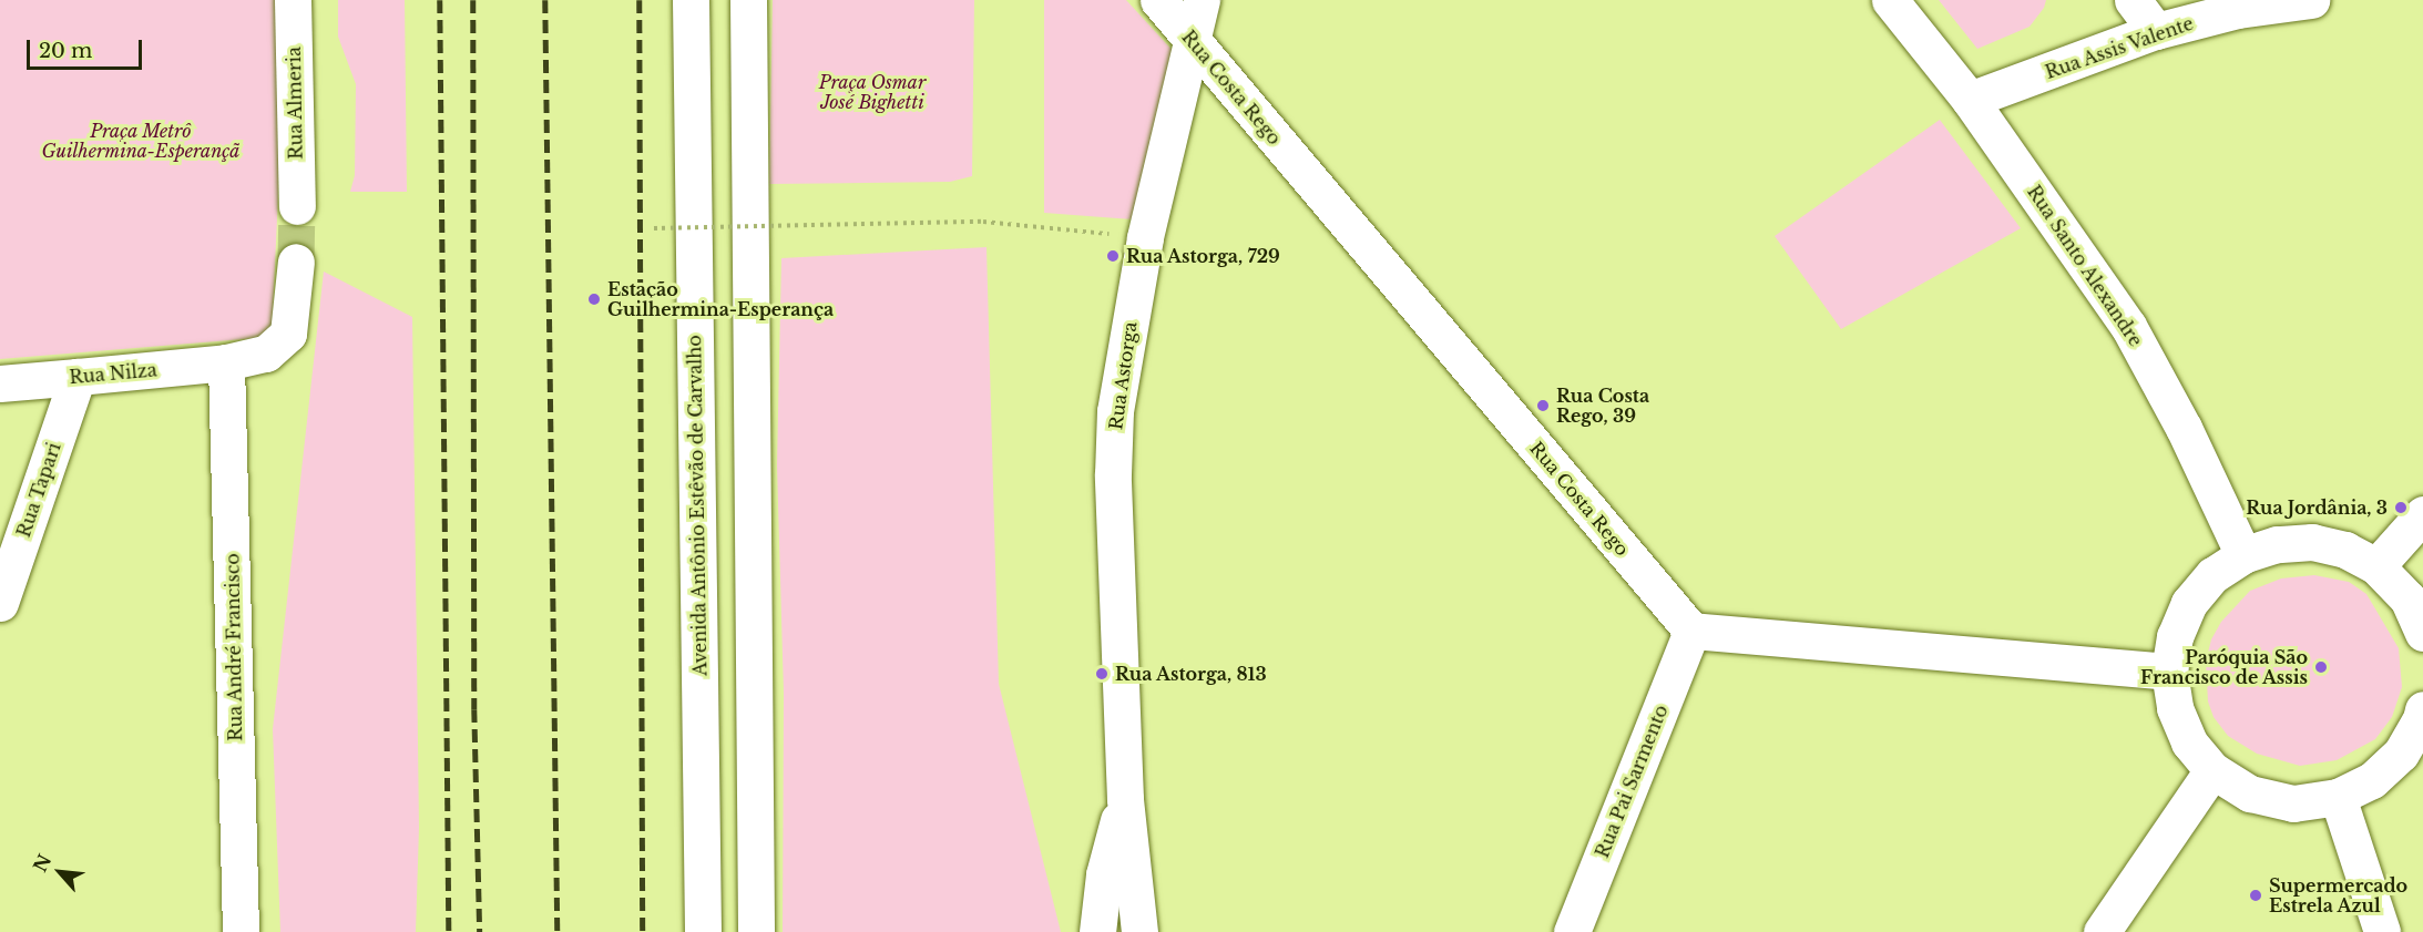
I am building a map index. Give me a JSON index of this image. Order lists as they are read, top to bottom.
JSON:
{
  "streets": {
    "main road": [
      "Rua Assis Valente",
      "Rua Costa Rego",
      "Rua Almeria",
      "Rua Santo Alexandre",
      "Rua Nilza",
      "Rua Astorga",
      "Rua Tapari",
      "Avenida Antônio Estêvão de Carvalho",
      "Rua André Francisco",
      "Rua Pai Sarmento"
    ]
  },
  "crossings": [
    ["Rua Assis Valente", "Rua Santo Alexandre"],
    ["Rua Costa Rego", "Rua Astorga"],
    ["Rua Costa Rego", "Rua Pai Sarmento"],
    ["Rua Nilza", "Rua Tapari"],
    ["Rua Nilza", "Rua André Francisco"]
  ],
  "parks": ["Praça Osmar José Bighetti", "Praça Metrô Guilhermina-Esperançã"],
  "places": [
    "Rua Astorga, 729",
    "Estação Guilhermina-Esperança",
    "Rua Costa Rego, 39",
    "Rua Jordânia, 3",
    "Paróquia São Francisco de Assis",
    "Rua Astorga, 813",
    "Supermercado Estrela Azul"
  ],
  "scale_bar": "20 m",
  "north": "top left"
}
